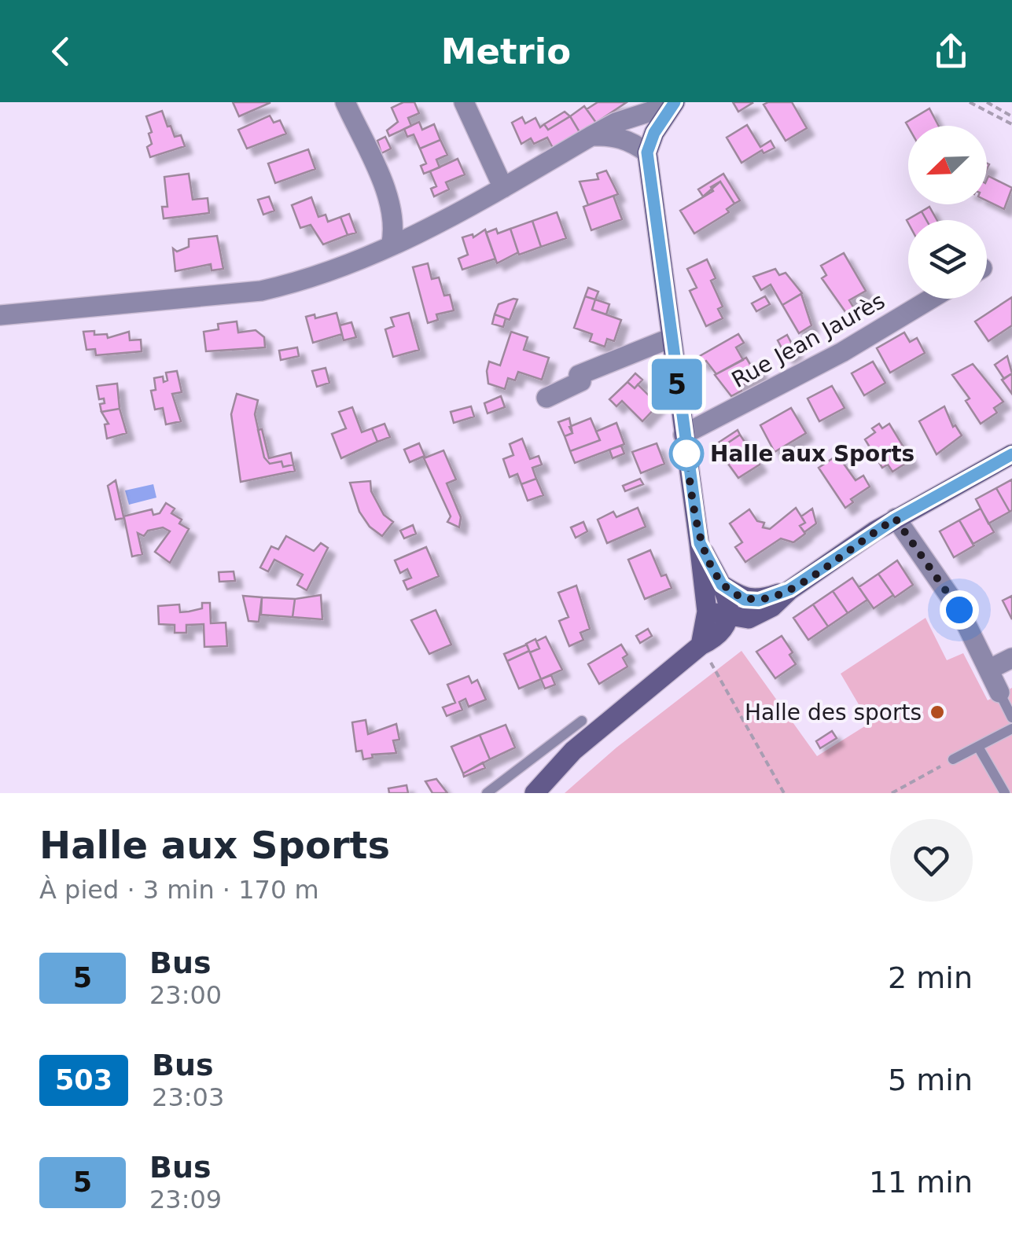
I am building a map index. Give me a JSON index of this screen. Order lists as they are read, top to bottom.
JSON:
{
  "streets": {
    "street": ["Rue Jean Jaurès"]
  },
  "places": ["Halle aux Sports", "Halle des sports"],
  "lines": ["bus line 5"],
  "north": "bottom left",
  "page": {
    "header": "Metrio",
    "on_map": "5",
    "heading": ["Halle aux Sports", "À pied · 3 min · 170 m"],
    "list": [
      {
        "mark": "5",
        "name": "Bus",
        "note": "23:00",
        "value": "2 min"
      },
      {
        "mark": "503",
        "name": "Bus",
        "note": "23:03",
        "value": "5 min"
      },
      {
        "mark": "5",
        "name": "Bus",
        "note": "23:09",
        "value": "11 min"
      }
    ]
  }
}
